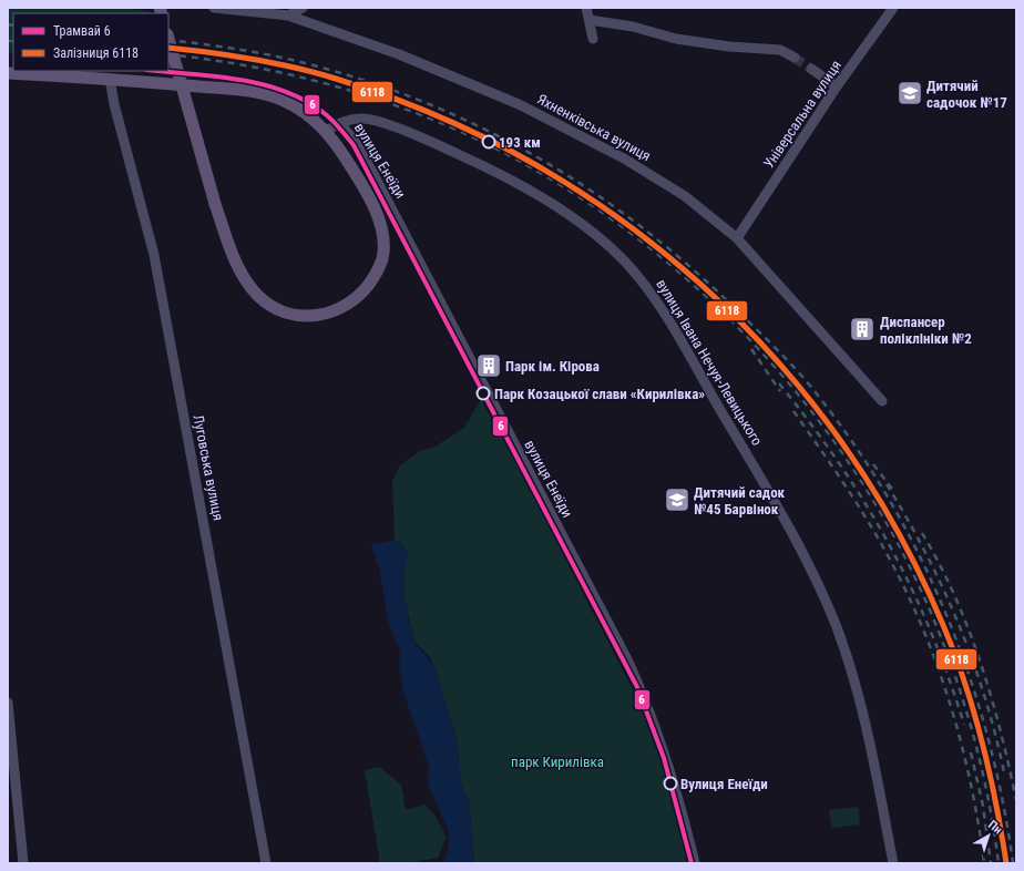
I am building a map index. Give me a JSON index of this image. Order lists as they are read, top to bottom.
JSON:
{
  "streets": {
    "street": [
      "Універсальна вулиця",
      "Яхненківська вулиця",
      "вулиця Енеїди",
      "вулиця Івана Нечуя-Левицького",
      "Луговська вулиця"
    ]
  },
  "crossings": [
    ["Універсальна вулиця", "Яхненківська вулиця"],
    ["вулиця Енеїди", "вулиця Івана Нечуя-Левицького"]
  ],
  "parks": ["парк Кирилівка"],
  "places": {
    "school or university": ["Дитячий садочок №17", "Дитячий садок №45 Барвінок"],
    "other": ["193 км", "Парк Козацької слави «Кирилівка»", "Вулиця Енеїди"],
    "building": ["Диспансер поліклініки №2", "Парк ім. Кірова"]
  },
  "lines": ["rail line 6118", "tram line 6"],
  "legend": ["Трамвай 6", "Залізниця 6118"],
  "north": "top right"
}
